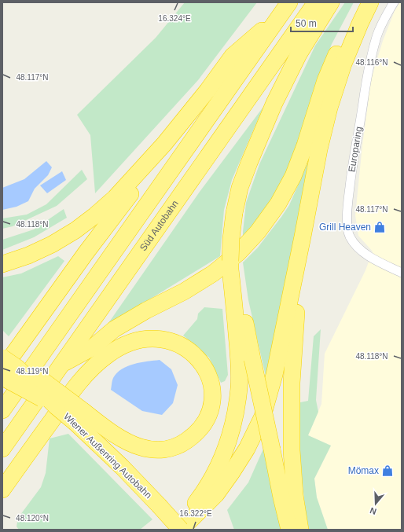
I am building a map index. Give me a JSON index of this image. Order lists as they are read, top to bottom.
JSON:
{
  "streets": {
    "highway": ["Süd Autobahn", "Wiener Außenring Autobahn"],
    "street": ["Europaring"]
  },
  "places": {
    "shop": ["Grill Heaven", "Mömax"]
  },
  "scale_bar": "50 m",
  "north": "bottom",
  "coordinates": [
    "16.324°E",
    "48.116°N",
    "48.117°N",
    "48.118°N",
    "48.119°N",
    "16.322°E",
    "48.120°N"
  ]
}
